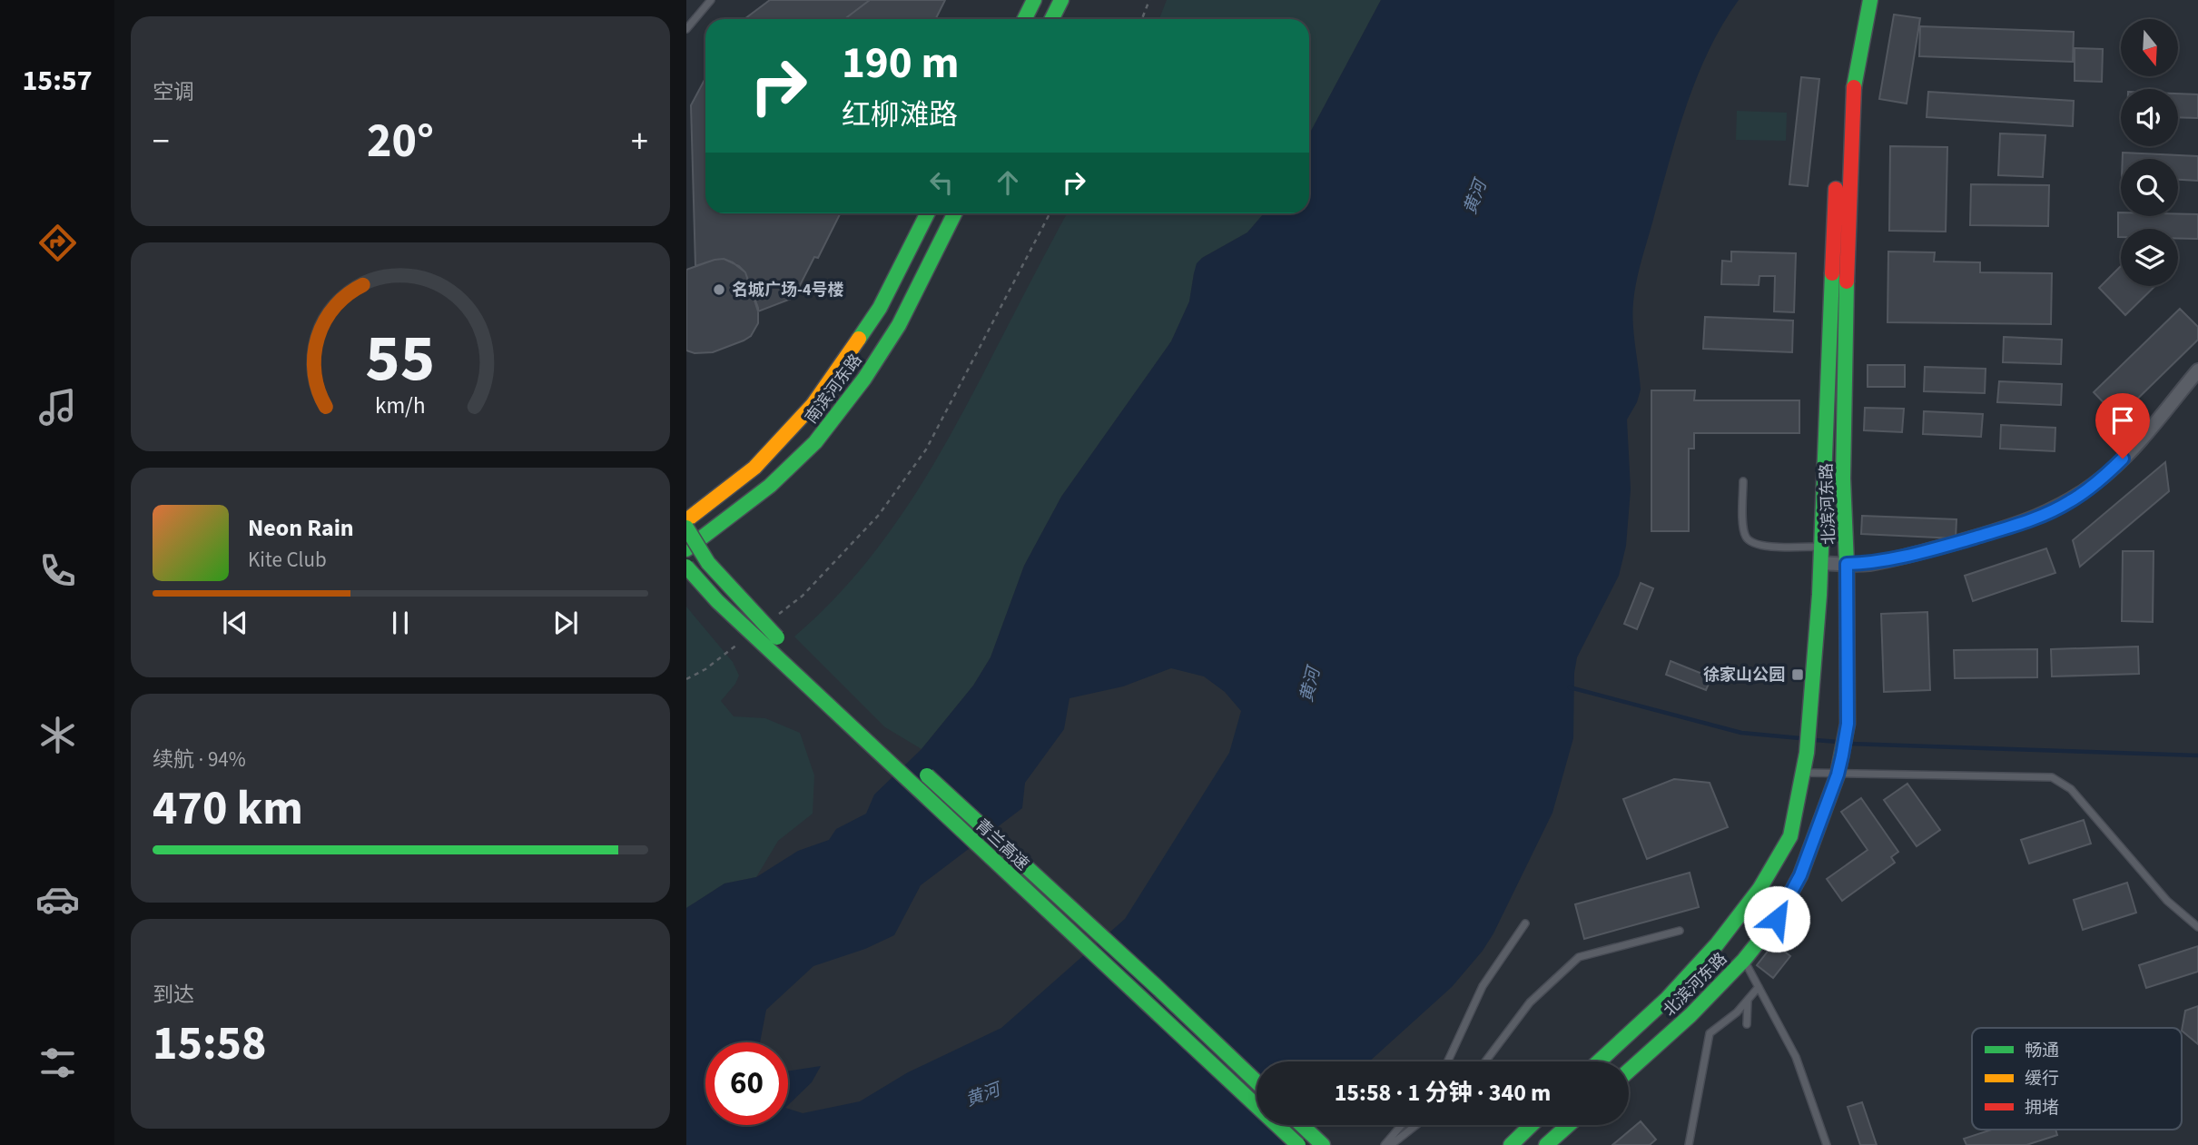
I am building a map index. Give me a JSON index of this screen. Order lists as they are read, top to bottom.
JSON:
{
  "streets": {
    "main road": ["南滨河东路", "北滨河东路", "青兰高速"]
  },
  "water": ["黄河"],
  "places": {
    "other": ["名城广场-4号楼"],
    "transit": ["徐家山公园"]
  },
  "legend": ["畅通", "缓行", "拥堵"],
  "north": "bottom",
  "page": {
    "tabs": "15:57",
    "tile": [
      "空调",
      ["续航 · 94%", "470 km"],
      ["到达", "15:58"]
    ],
    "turn": ["190 m", "红柳滩路"],
    "heat": ["−", "20°", "+"],
    "song": ["Neon Rain", "Kite Club"],
    "limit": "60",
    "trip": "15:58 · 1 分钟 · 340 m",
    "gauge": ["55", "km/h"]
  }
}
